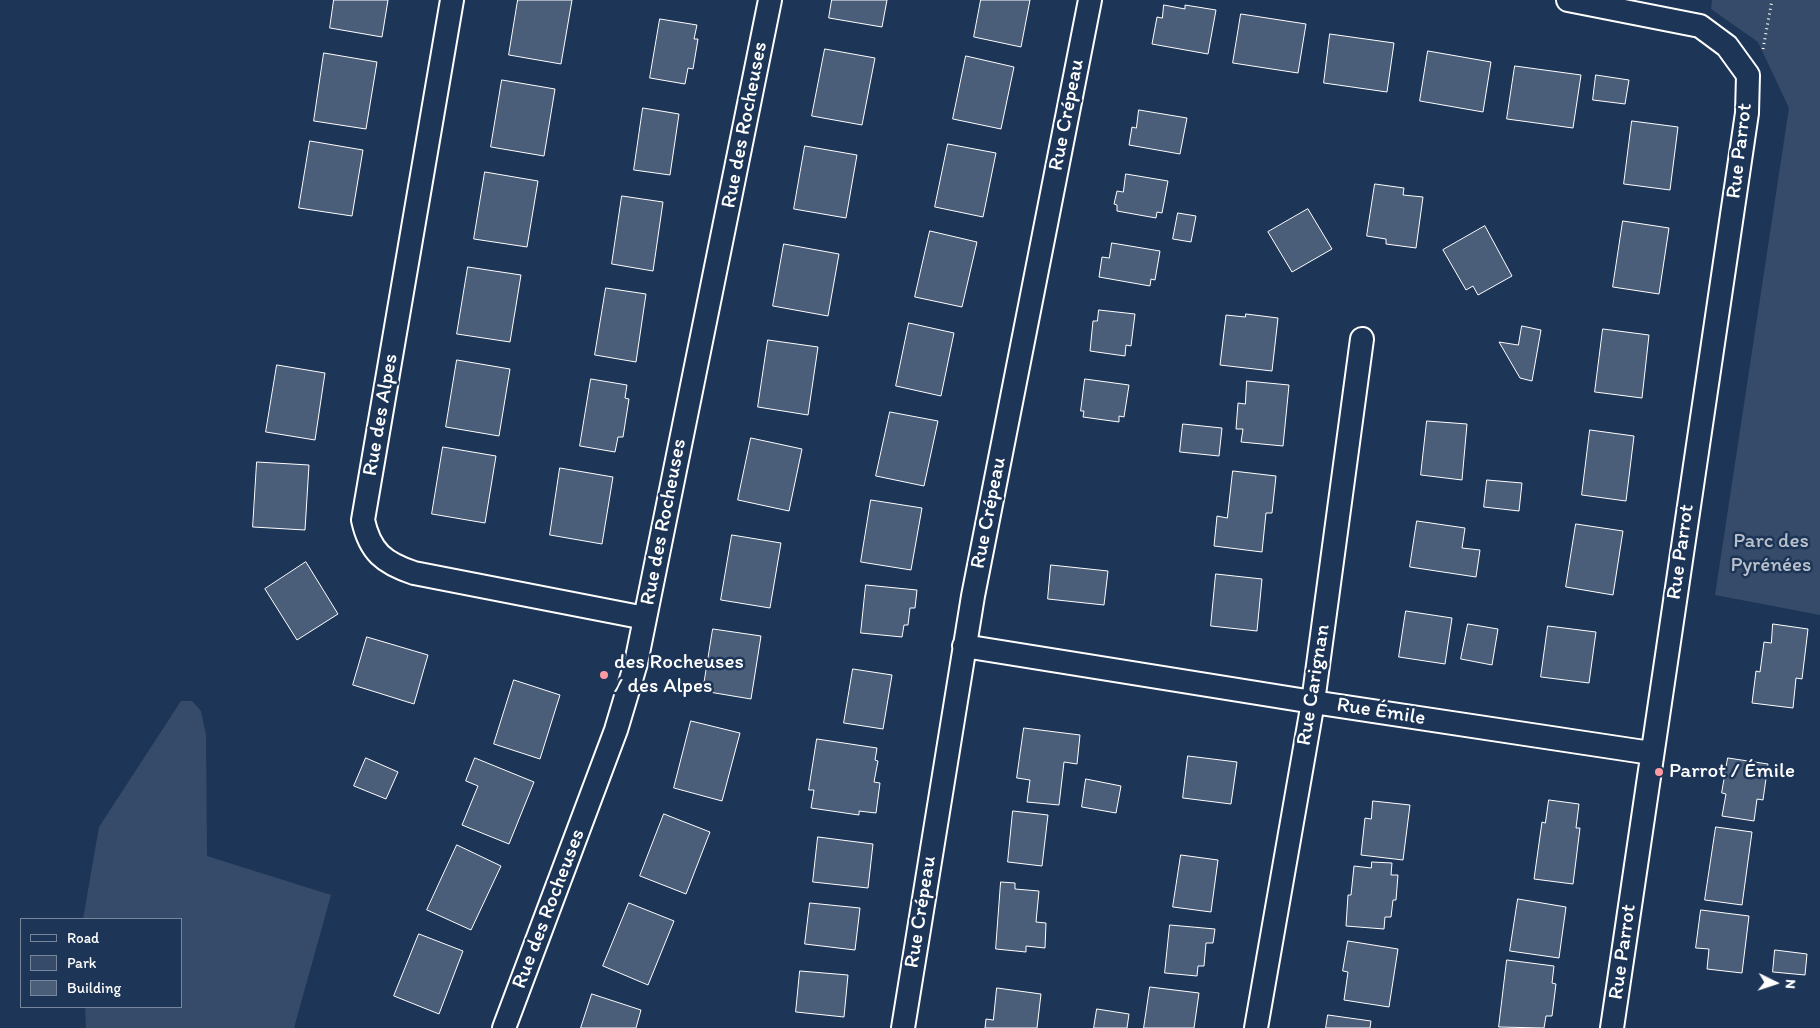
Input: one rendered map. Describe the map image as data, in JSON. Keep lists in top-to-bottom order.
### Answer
{
  "streets": {
    "street": [
      "Rue Crépeau",
      "Rue des Rocheuses",
      "Rue Parrot",
      "Rue des Alpes",
      "Rue Carignan",
      "Rue Émile"
    ]
  },
  "crossings": [
    ["Rue Crépeau", "Rue Émile"],
    ["Rue des Rocheuses", "Rue des Alpes"],
    ["Rue Parrot", "Rue Émile"],
    ["Rue Carignan", "Rue Émile"]
  ],
  "parks": ["Parc des Pyrénées"],
  "places": ["des Rocheuses / des Alpes", "Parrot / Émile"],
  "legend": ["Road", "Park", "Building"],
  "north": "right"
}
